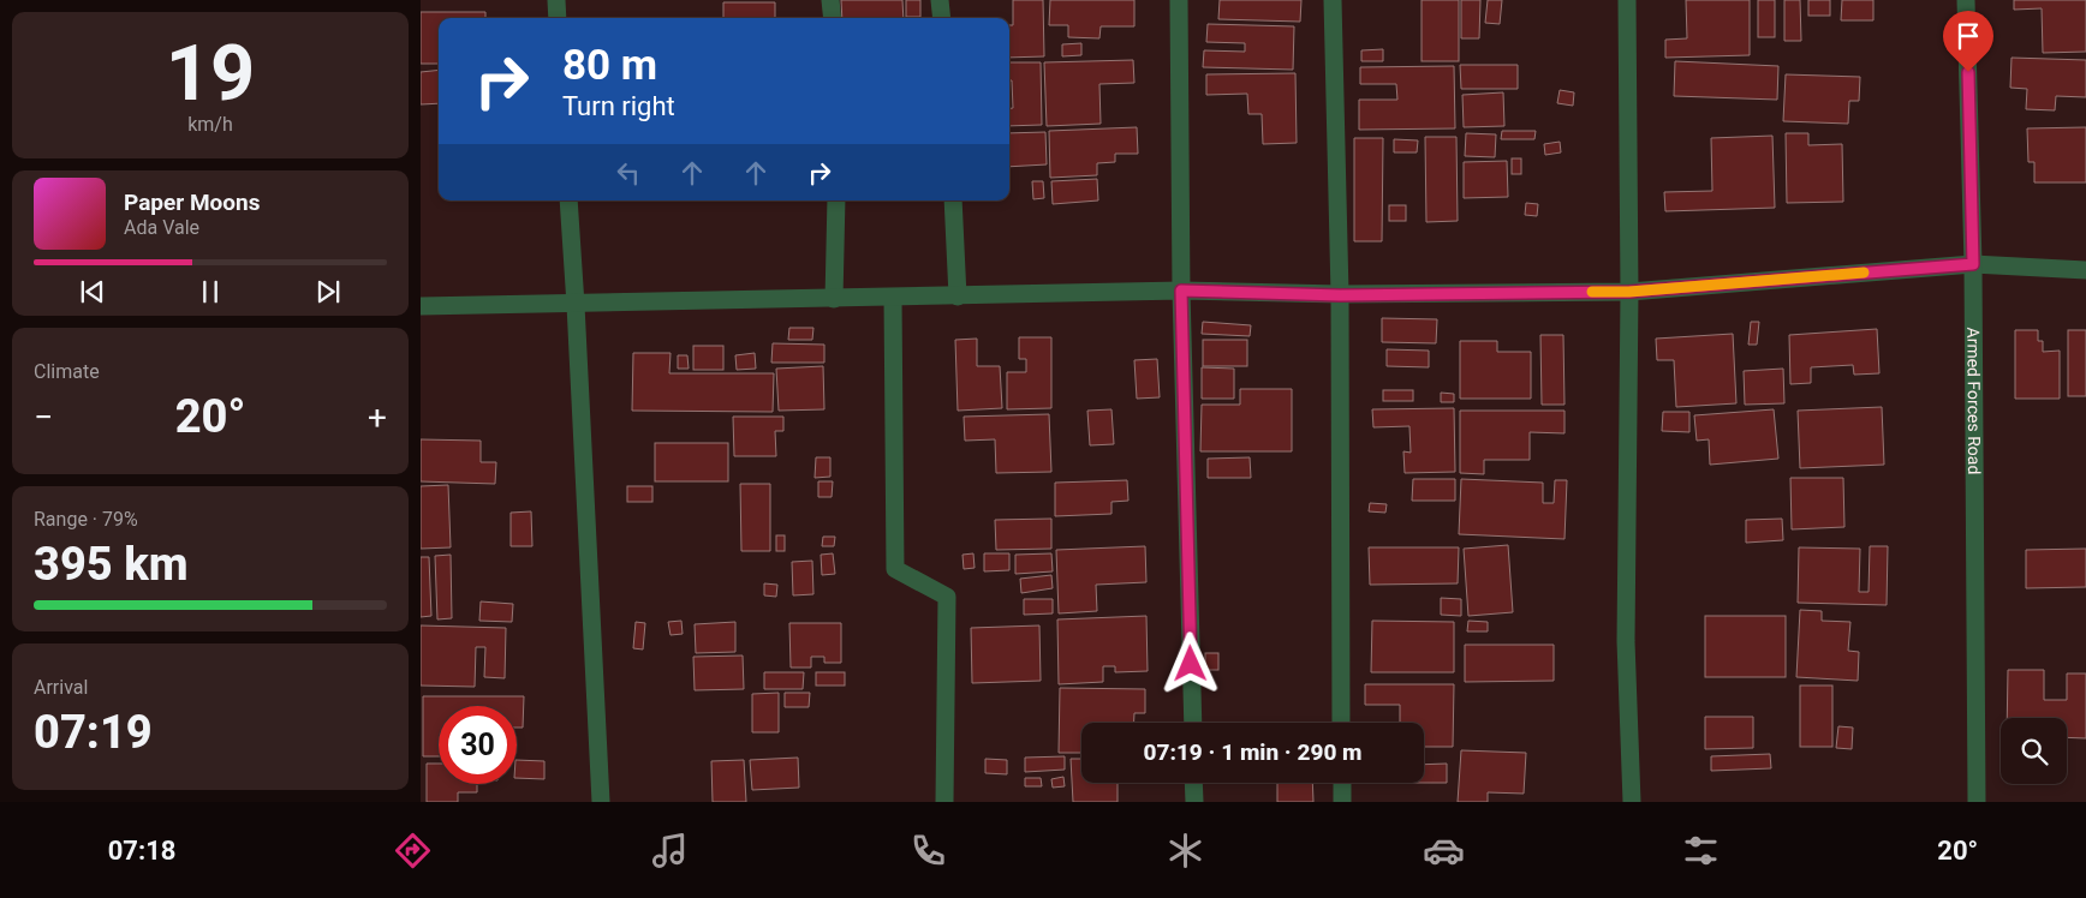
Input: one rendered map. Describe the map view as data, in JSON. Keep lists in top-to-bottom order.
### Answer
{
  "streets": {
    "street": ["Armed Forces Road"]
  },
  "page": {
    "tile": [
      ["19", "km/h"],
      "Climate",
      ["Range · 79%", "395 km"],
      ["Arrival", "07:19"]
    ],
    "turn": ["80 m", "Turn right"],
    "song": ["Paper Moons", "Ada Vale"],
    "heat": ["−", "20°", "+"],
    "limit": "30",
    "trip": "07:19 · 1 min · 290 m",
    "tabs": ["07:18", "20°"]
  }
}
